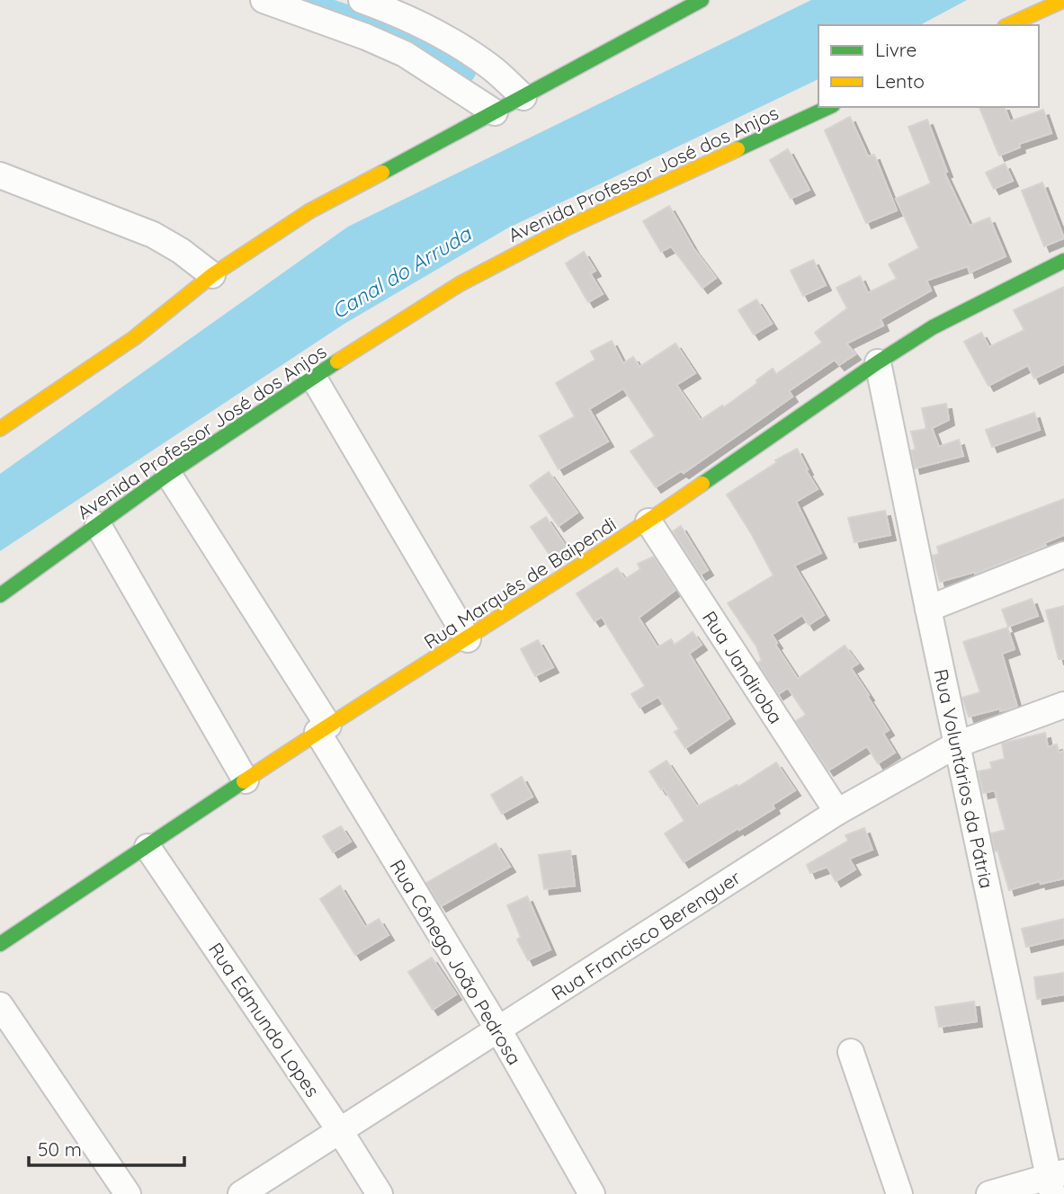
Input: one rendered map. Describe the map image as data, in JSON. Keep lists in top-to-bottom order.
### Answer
{
  "streets": {
    "main road": ["Avenida Professor José dos Anjos", "Rua Marquês de Baipendi"],
    "street": [
      "Rua Jandiroba",
      "Rua Voluntários da Pátria",
      "Rua Francisco Berenguer",
      "Rua Cônego João Pedrosa",
      "Rua Edmundo Lopes"
    ]
  },
  "crossings": [
    ["Avenida Professor José dos Anjos", "Rua Cônego João Pedrosa"],
    ["Rua Marquês de Baipendi", "Rua Jandiroba"],
    ["Rua Marquês de Baipendi", "Rua Voluntários da Pátria"],
    ["Rua Marquês de Baipendi", "Rua Cônego João Pedrosa"],
    ["Rua Marquês de Baipendi", "Rua Edmundo Lopes"],
    ["Rua Jandiroba", "Rua Francisco Berenguer"],
    ["Rua Voluntários da Pátria", "Rua Francisco Berenguer"],
    ["Rua Francisco Berenguer", "Rua Cônego João Pedrosa"],
    ["Rua Francisco Berenguer", "Rua Edmundo Lopes"]
  ],
  "water": ["Canal do Arruda"],
  "legend": ["Livre", "Lento"],
  "scale_bar": "50 m"
}
